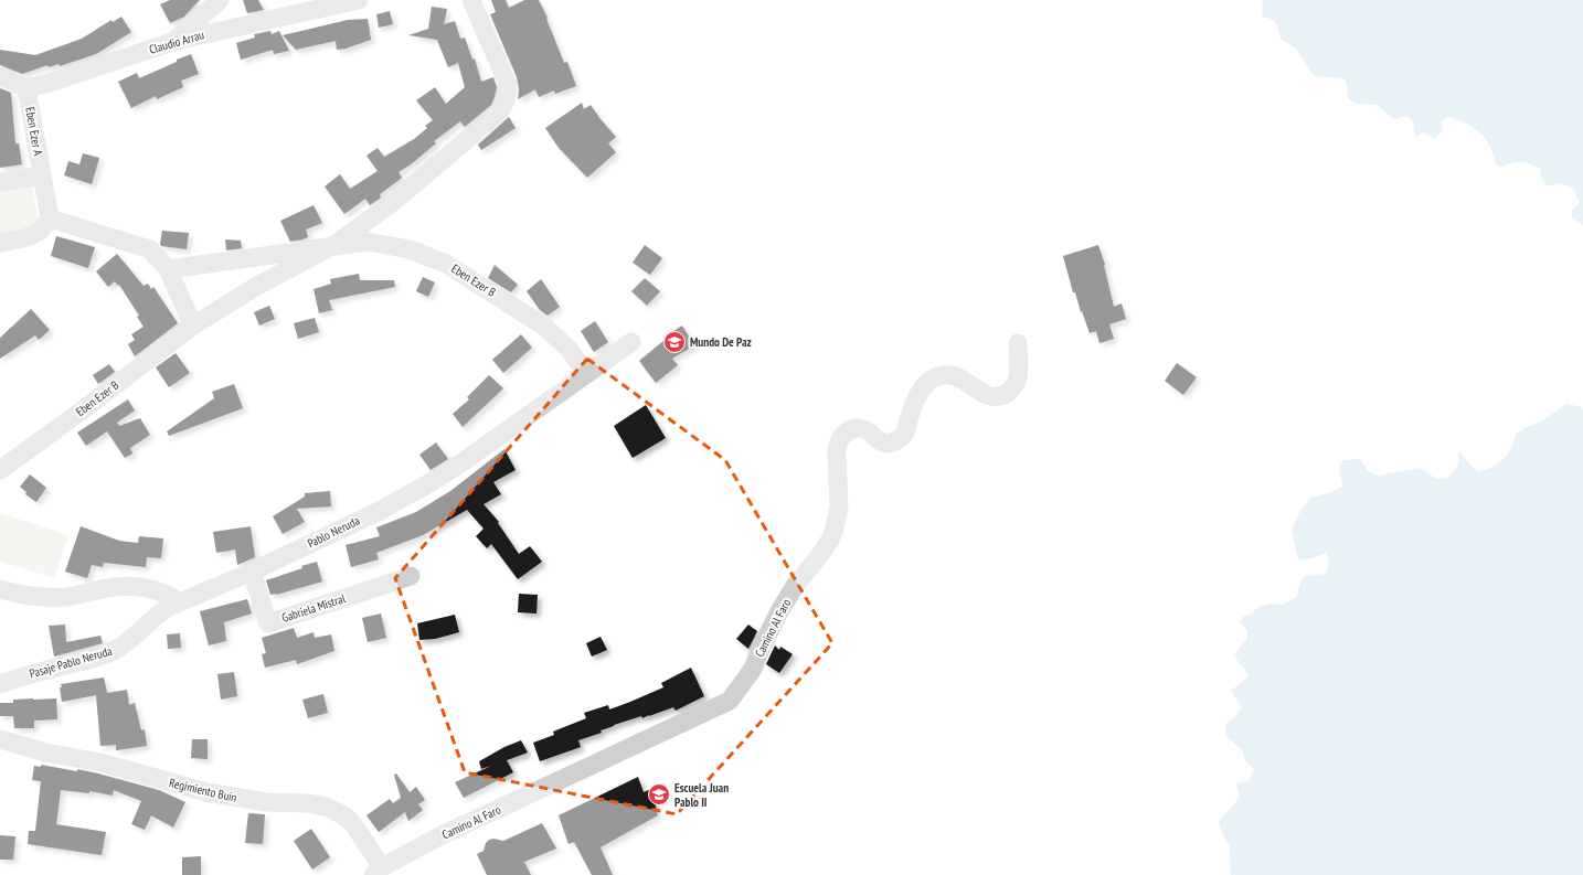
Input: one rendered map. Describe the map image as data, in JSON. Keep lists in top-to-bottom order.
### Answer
{
  "streets": {
    "street": [
      "Claudio Arrau",
      "Eben Ezer A",
      "Eben Ezer B",
      "Pablo Neruda",
      "Gabriela Mistral",
      "Camino Al Faro",
      "Pasaje Pablo Neruda",
      "Regimiento Buin"
    ]
  },
  "crossings": [
    ["Claudio Arrau", "Eben Ezer A"],
    ["Eben Ezer B", "Pablo Neruda"],
    ["Pablo Neruda", "Gabriela Mistral"],
    ["Pablo Neruda", "Pasaje Pablo Neruda"],
    ["Camino Al Faro", "Regimiento Buin"]
  ],
  "places": {
    "school or university": ["Mundo De Paz", "Escuela Juan Pablo II"]
  }
}
